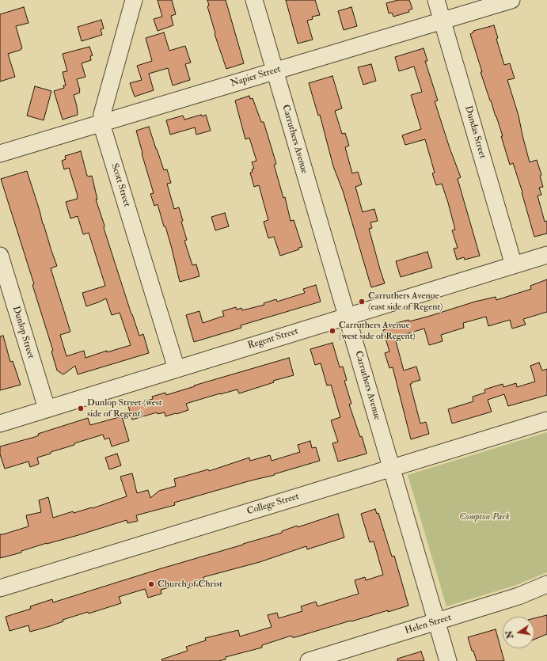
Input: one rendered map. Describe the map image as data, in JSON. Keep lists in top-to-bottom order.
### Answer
{
  "streets": {
    "street": [
      "Napier Street",
      "Dundas Street",
      "Carruthers Avenue",
      "Scott Street",
      "Dunlop Street",
      "Regent Street",
      "College Street",
      "Helen Street"
    ]
  },
  "crossings": [
    ["Napier Street", "Dundas Street"],
    ["Napier Street", "Carruthers Avenue"],
    ["Napier Street", "Scott Street"],
    ["Dundas Street", "Regent Street"],
    ["Carruthers Avenue", "Regent Street"],
    ["Carruthers Avenue", "College Street"],
    ["Carruthers Avenue", "Helen Street"],
    ["Scott Street", "Regent Street"],
    ["Dunlop Street", "Regent Street"]
  ],
  "parks": ["Compton Park"],
  "places": [
    "Carruthers Avenue (east side of Regent)",
    "Carruthers Avenue (west side of Regent)",
    "Dunlop Street (west side of Regent)",
    "Church of Christ"
  ],
  "north": "left"
}
